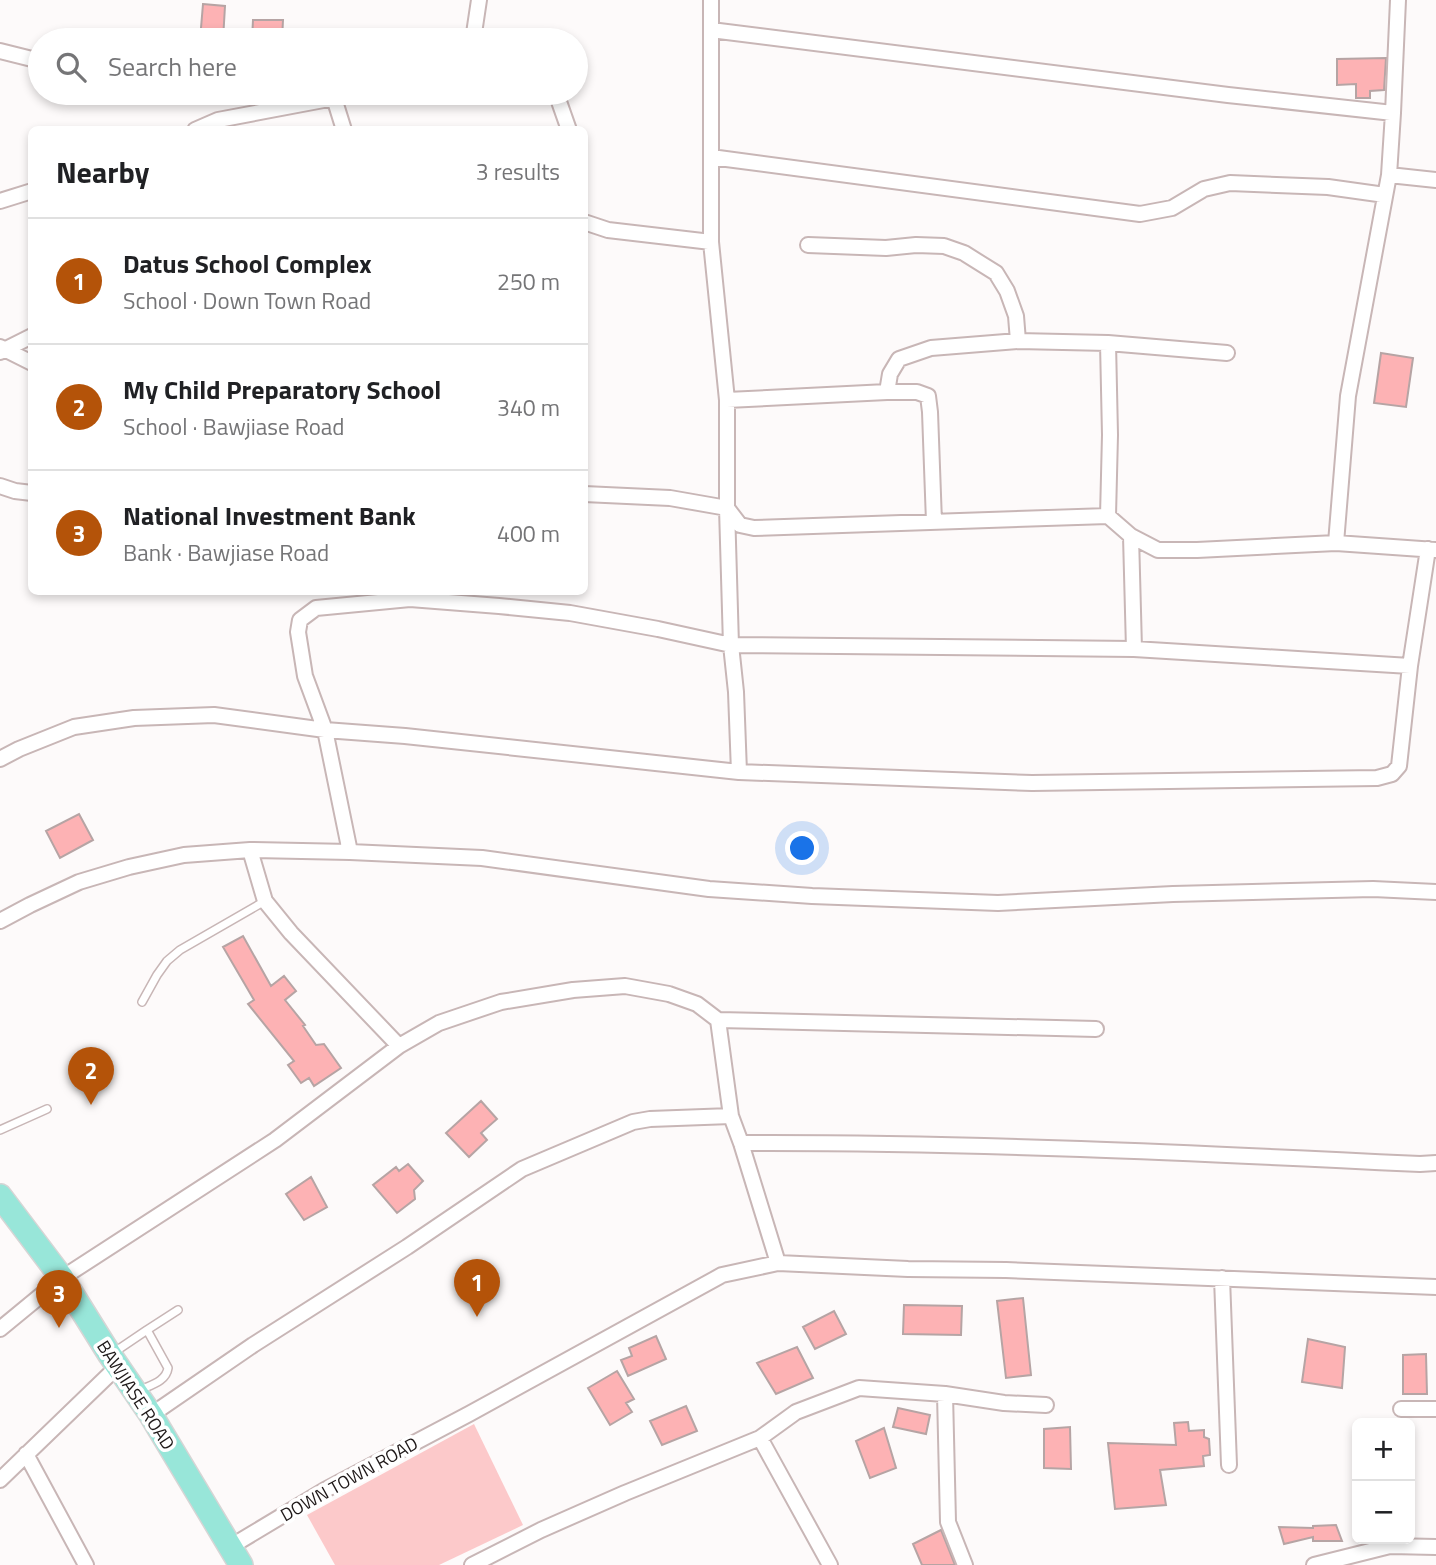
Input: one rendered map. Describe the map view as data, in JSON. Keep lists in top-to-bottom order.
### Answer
{
  "streets": {
    "main road": ["BAWJIASE ROAD"],
    "street": ["DOWN TOWN ROAD"]
  },
  "crossings": [
    ["BAWJIASE ROAD", "DOWN TOWN ROAD"]
  ],
  "page": {
    "search": "Search here",
    "heading": ["Nearby", "3 results"],
    "list": [
      {
        "mark": "1",
        "name": "Datus School Complex",
        "note": "School · Down Town Road",
        "value": "250 m"
      },
      {
        "mark": "2",
        "name": "My Child Preparatory School",
        "note": "School · Bawjiase Road",
        "value": "340 m"
      },
      {
        "mark": "3",
        "name": "National Investment Bank",
        "note": "Bank · Bawjiase Road",
        "value": "400 m"
      }
    ],
    "pins": ["2", "1", "3"],
    "map_buttons": ["+", "−"]
  }
}
